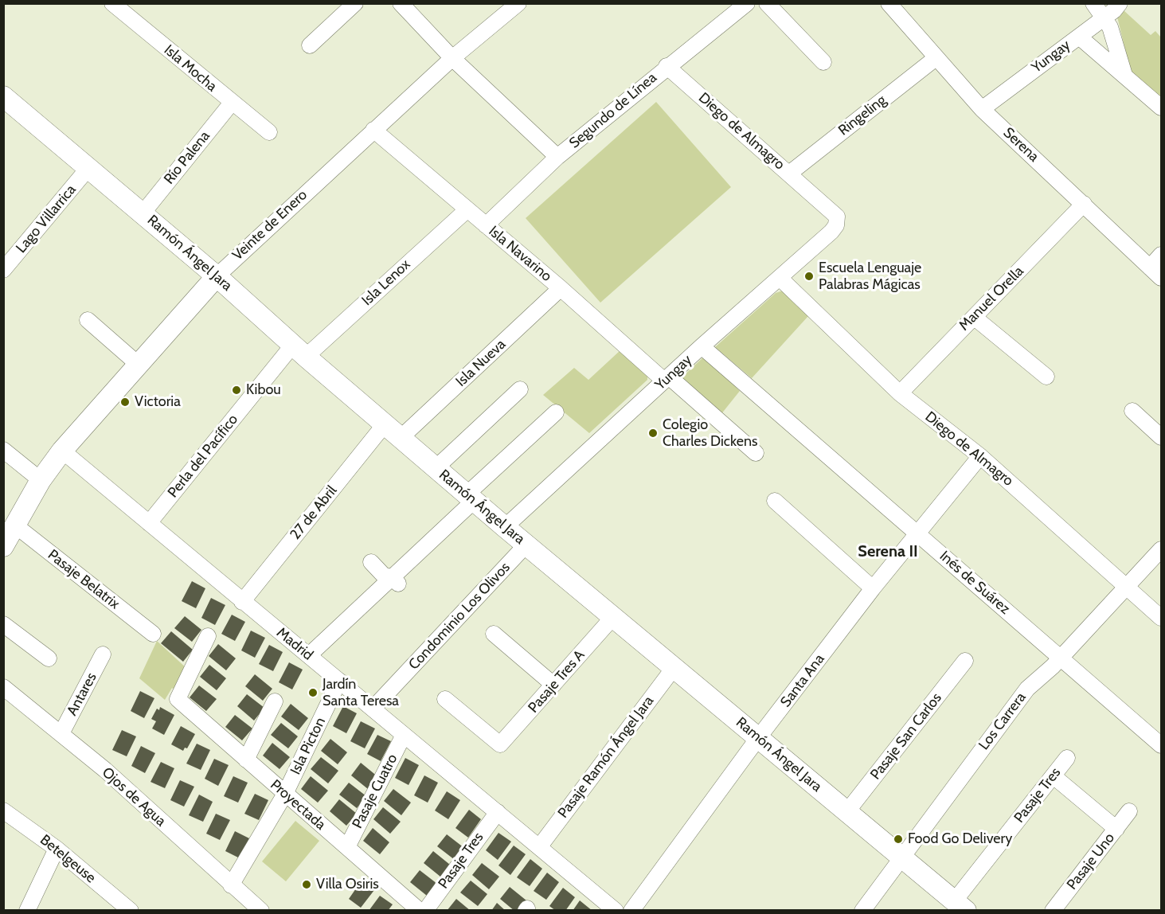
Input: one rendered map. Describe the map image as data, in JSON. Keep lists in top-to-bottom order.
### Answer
{
  "streets": {
    "main road": ["Veinte de Enero", "Ramón Ángel Jara"],
    "street": [
      "Yungay",
      "Isla Mocha",
      "Segundo de Línea",
      "Ringeling",
      "Diego de Almagro",
      "Serena",
      "Río Palena",
      "Lago Villarrica",
      "Isla Navarino",
      "Isla Lenox",
      "Manuel Orella",
      "Isla Nueva",
      "Perla del Pacífico",
      "27 de Abril",
      "Pasaje Belatrix",
      "Inés de Suárez",
      "Condominio Los Olivos",
      "Madrid",
      "Santa Ana",
      "Pasaje Tres A",
      "Antares",
      "Los Carrera",
      "Pasaje San Carlos",
      "Isla Picton",
      "Pasaje Ramón Ángel Jara",
      "Pasaje Cuatro",
      "Pasaje Tres",
      "Ojos de Agua",
      "Proyectada",
      "Betelgeuse",
      "Pasaje Uno"
    ]
  },
  "crossings": [
    ["Yungay", "Diego de Almagro"],
    ["Yungay", "Serena"],
    ["Yungay", "Ramón Ángel Jara"],
    ["Yungay", "Isla Navarino"],
    ["Yungay", "Inés de Suárez"],
    ["Isla Mocha", "Río Palena"],
    ["Segundo de Línea", "Diego de Almagro"],
    ["Segundo de Línea", "Isla Navarino"],
    ["Ringeling", "Diego de Almagro"],
    ["Ringeling", "Serena"],
    ["Diego de Almagro", "Manuel Orella"],
    ["Diego de Almagro", "Santa Ana"],
    ["Diego de Almagro", "Los Carrera"],
    ["Serena", "Manuel Orella"],
    ["Río Palena", "Ramón Ángel Jara"],
    ["Lago Villarrica", "Ramón Ángel Jara"],
    ["Veinte de Enero", "Ramón Ángel Jara"],
    ["Veinte de Enero", "Isla Navarino"],
    ["Veinte de Enero", "Pasaje Belatrix"],
    ["Veinte de Enero", "Madrid"],
    ["Ramón Ángel Jara", "Isla Lenox"],
    ["Ramón Ángel Jara", "Isla Nueva"],
    ["Ramón Ángel Jara", "Perla del Pacífico"],
    ["Ramón Ángel Jara", "27 de Abril"],
    ["Ramón Ángel Jara", "Condominio Los Olivos"],
    ["Ramón Ángel Jara", "Santa Ana"],
    ["Ramón Ángel Jara", "Pasaje Tres A"],
    ["Ramón Ángel Jara", "Los Carrera"],
    ["Ramón Ángel Jara", "Pasaje San Carlos"],
    ["Ramón Ángel Jara", "Pasaje Ramón Ángel Jara"],
    ["Ramón Ángel Jara", "Pasaje Tres"],
    ["Isla Navarino", "Isla Lenox"],
    ["Isla Navarino", "Isla Nueva"],
    ["Isla Lenox", "Perla del Pacífico"],
    ["Perla del Pacífico", "Madrid"],
    ["27 de Abril", "Madrid"],
    ["Inés de Suárez", "Santa Ana"],
    ["Inés de Suárez", "Los Carrera"],
    ["Condominio Los Olivos", "Madrid"],
    ["Madrid", "Isla Picton"],
    ["Madrid", "Pasaje Ramón Ángel Jara"],
    ["Madrid", "Pasaje Cuatro"],
    ["Madrid", "Pasaje Tres"],
    ["Antares", "Ojos de Agua"],
    ["Isla Picton", "Ojos de Agua"],
    ["Isla Picton", "Proyectada"],
    ["Pasaje Cuatro", "Proyectada"]
  ],
  "districts": ["Serena II"],
  "places": [
    "Escuela Lenguaje Palabras Mágicas",
    "Kibou",
    "Victoria",
    "Colegio Charles Dickens",
    "Jardín Santa Teresa",
    "Food Go Delivery",
    "Villa Osiris"
  ]
}
